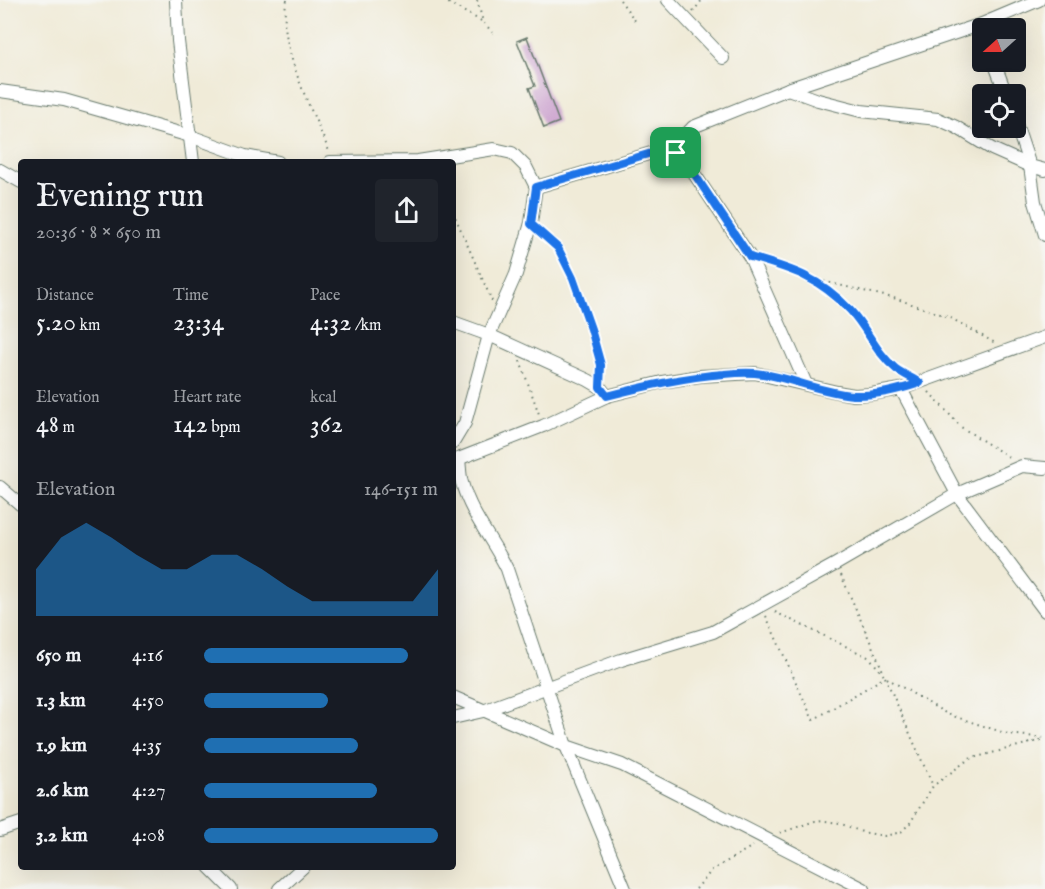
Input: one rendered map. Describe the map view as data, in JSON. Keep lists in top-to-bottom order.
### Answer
{
  "north": "left",
  "page": {
    "heading": ["Evening run", "20:36 · 8 × 650 m"],
    "stats": [
      ["Distance", "5.20 km"],
      ["Time", "23:34"],
      ["Pace", "4:32 /km"],
      ["Elevation", "48 m"],
      ["Heart rate", "142 bpm"],
      ["kcal", "362"]
    ],
    "chart": ["Elevation", "146–151 m"],
    "list": [
      {
        "name": "650 m",
        "note": "4:16"
      },
      {
        "name": "1.3 km",
        "note": "4:50"
      },
      {
        "name": "1.9 km",
        "note": "4:35"
      },
      {
        "name": "2.6 km",
        "note": "4:27"
      },
      {
        "name": "3.2 km",
        "note": "4:08"
      }
    ]
  }
}
